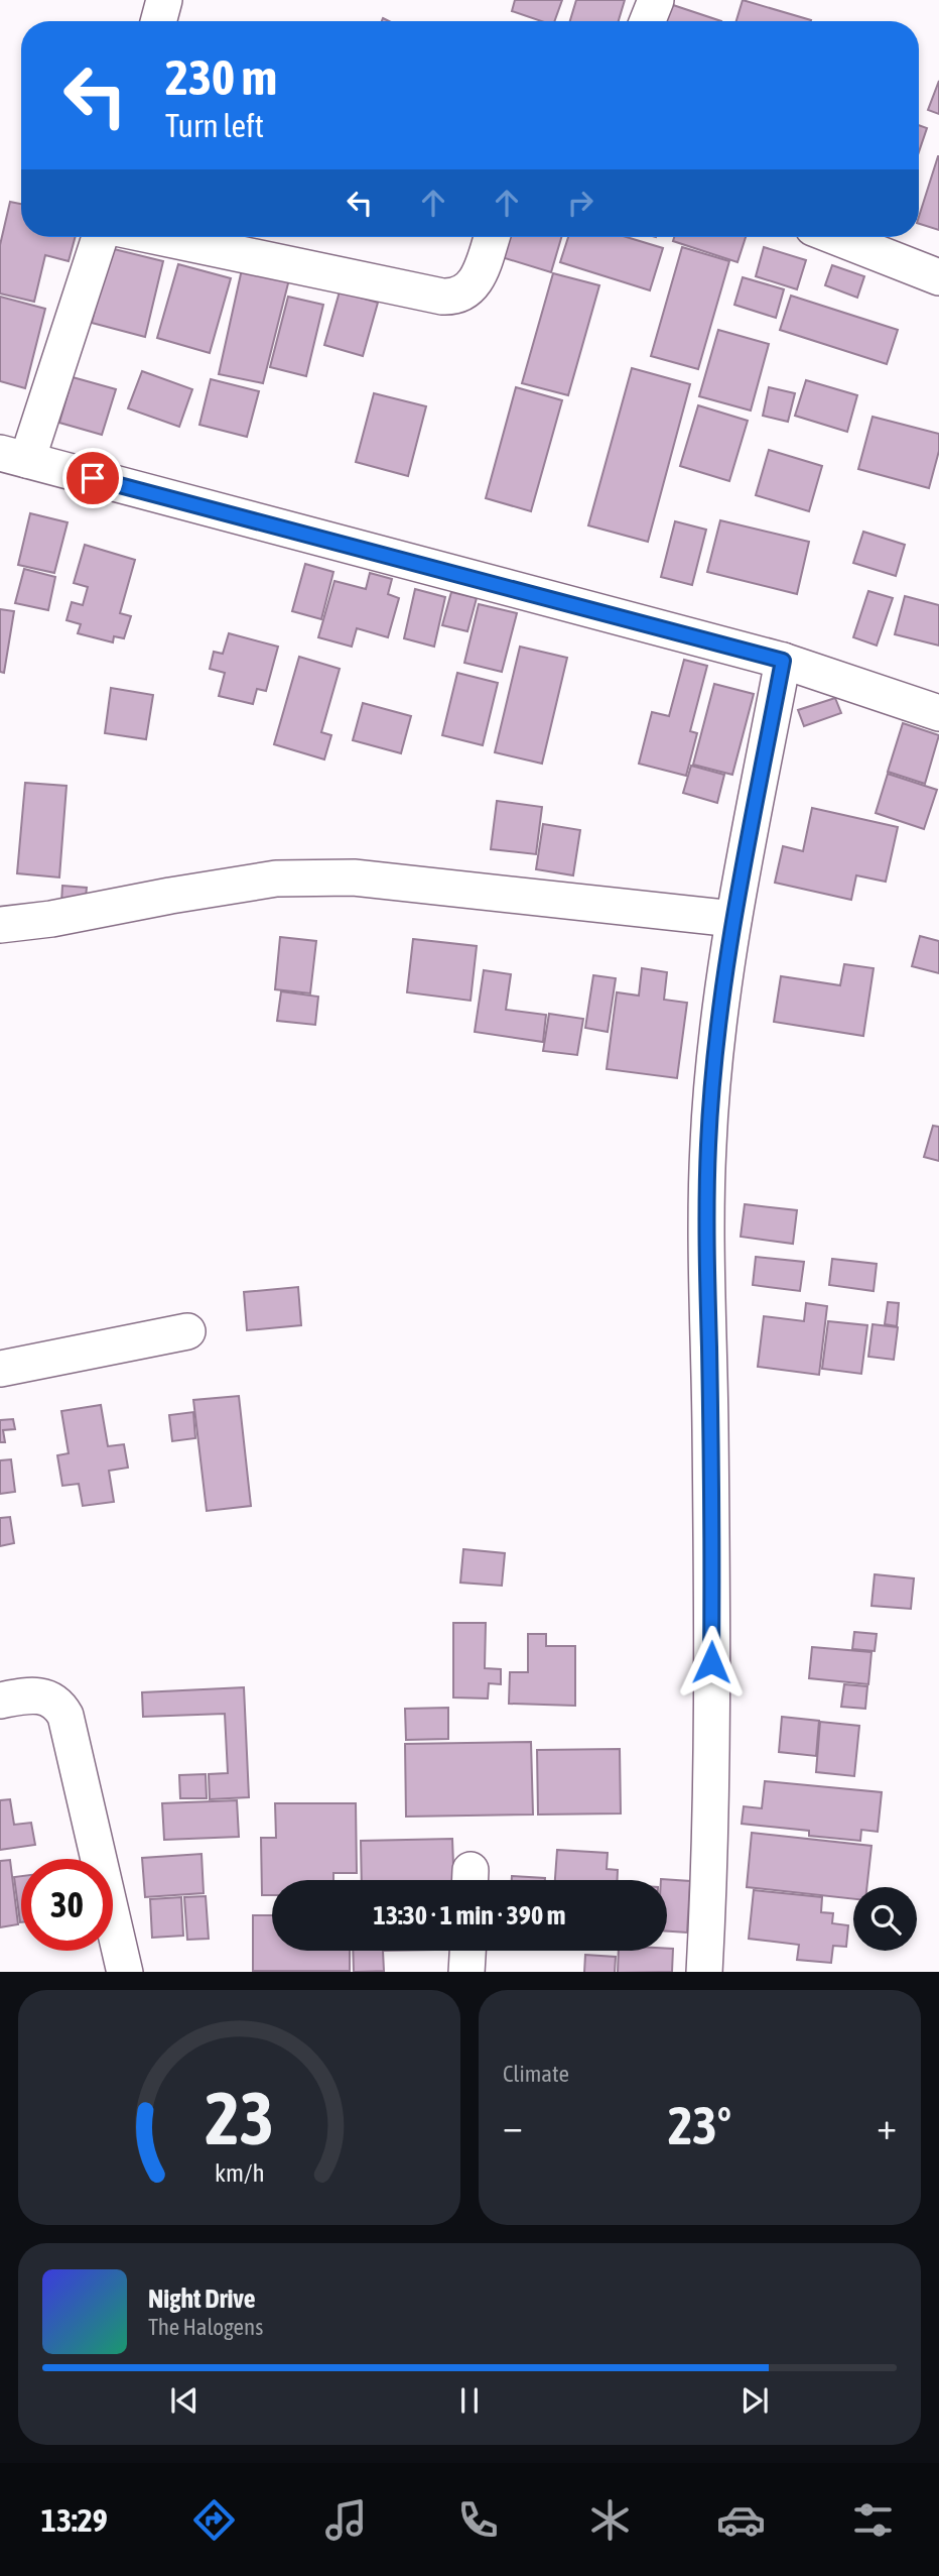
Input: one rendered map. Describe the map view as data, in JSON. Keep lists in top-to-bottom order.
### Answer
{
  "page": {
    "turn": ["230 m", "Turn left"],
    "limit": "30",
    "trip": "13:30 · 1 min · 390 m",
    "tile": "Climate",
    "heat": ["−", "23°", "+"],
    "song": ["Night Drive", "The Halogens"],
    "tabs": "13:29",
    "gauge": ["23", "km/h"]
  }
}
